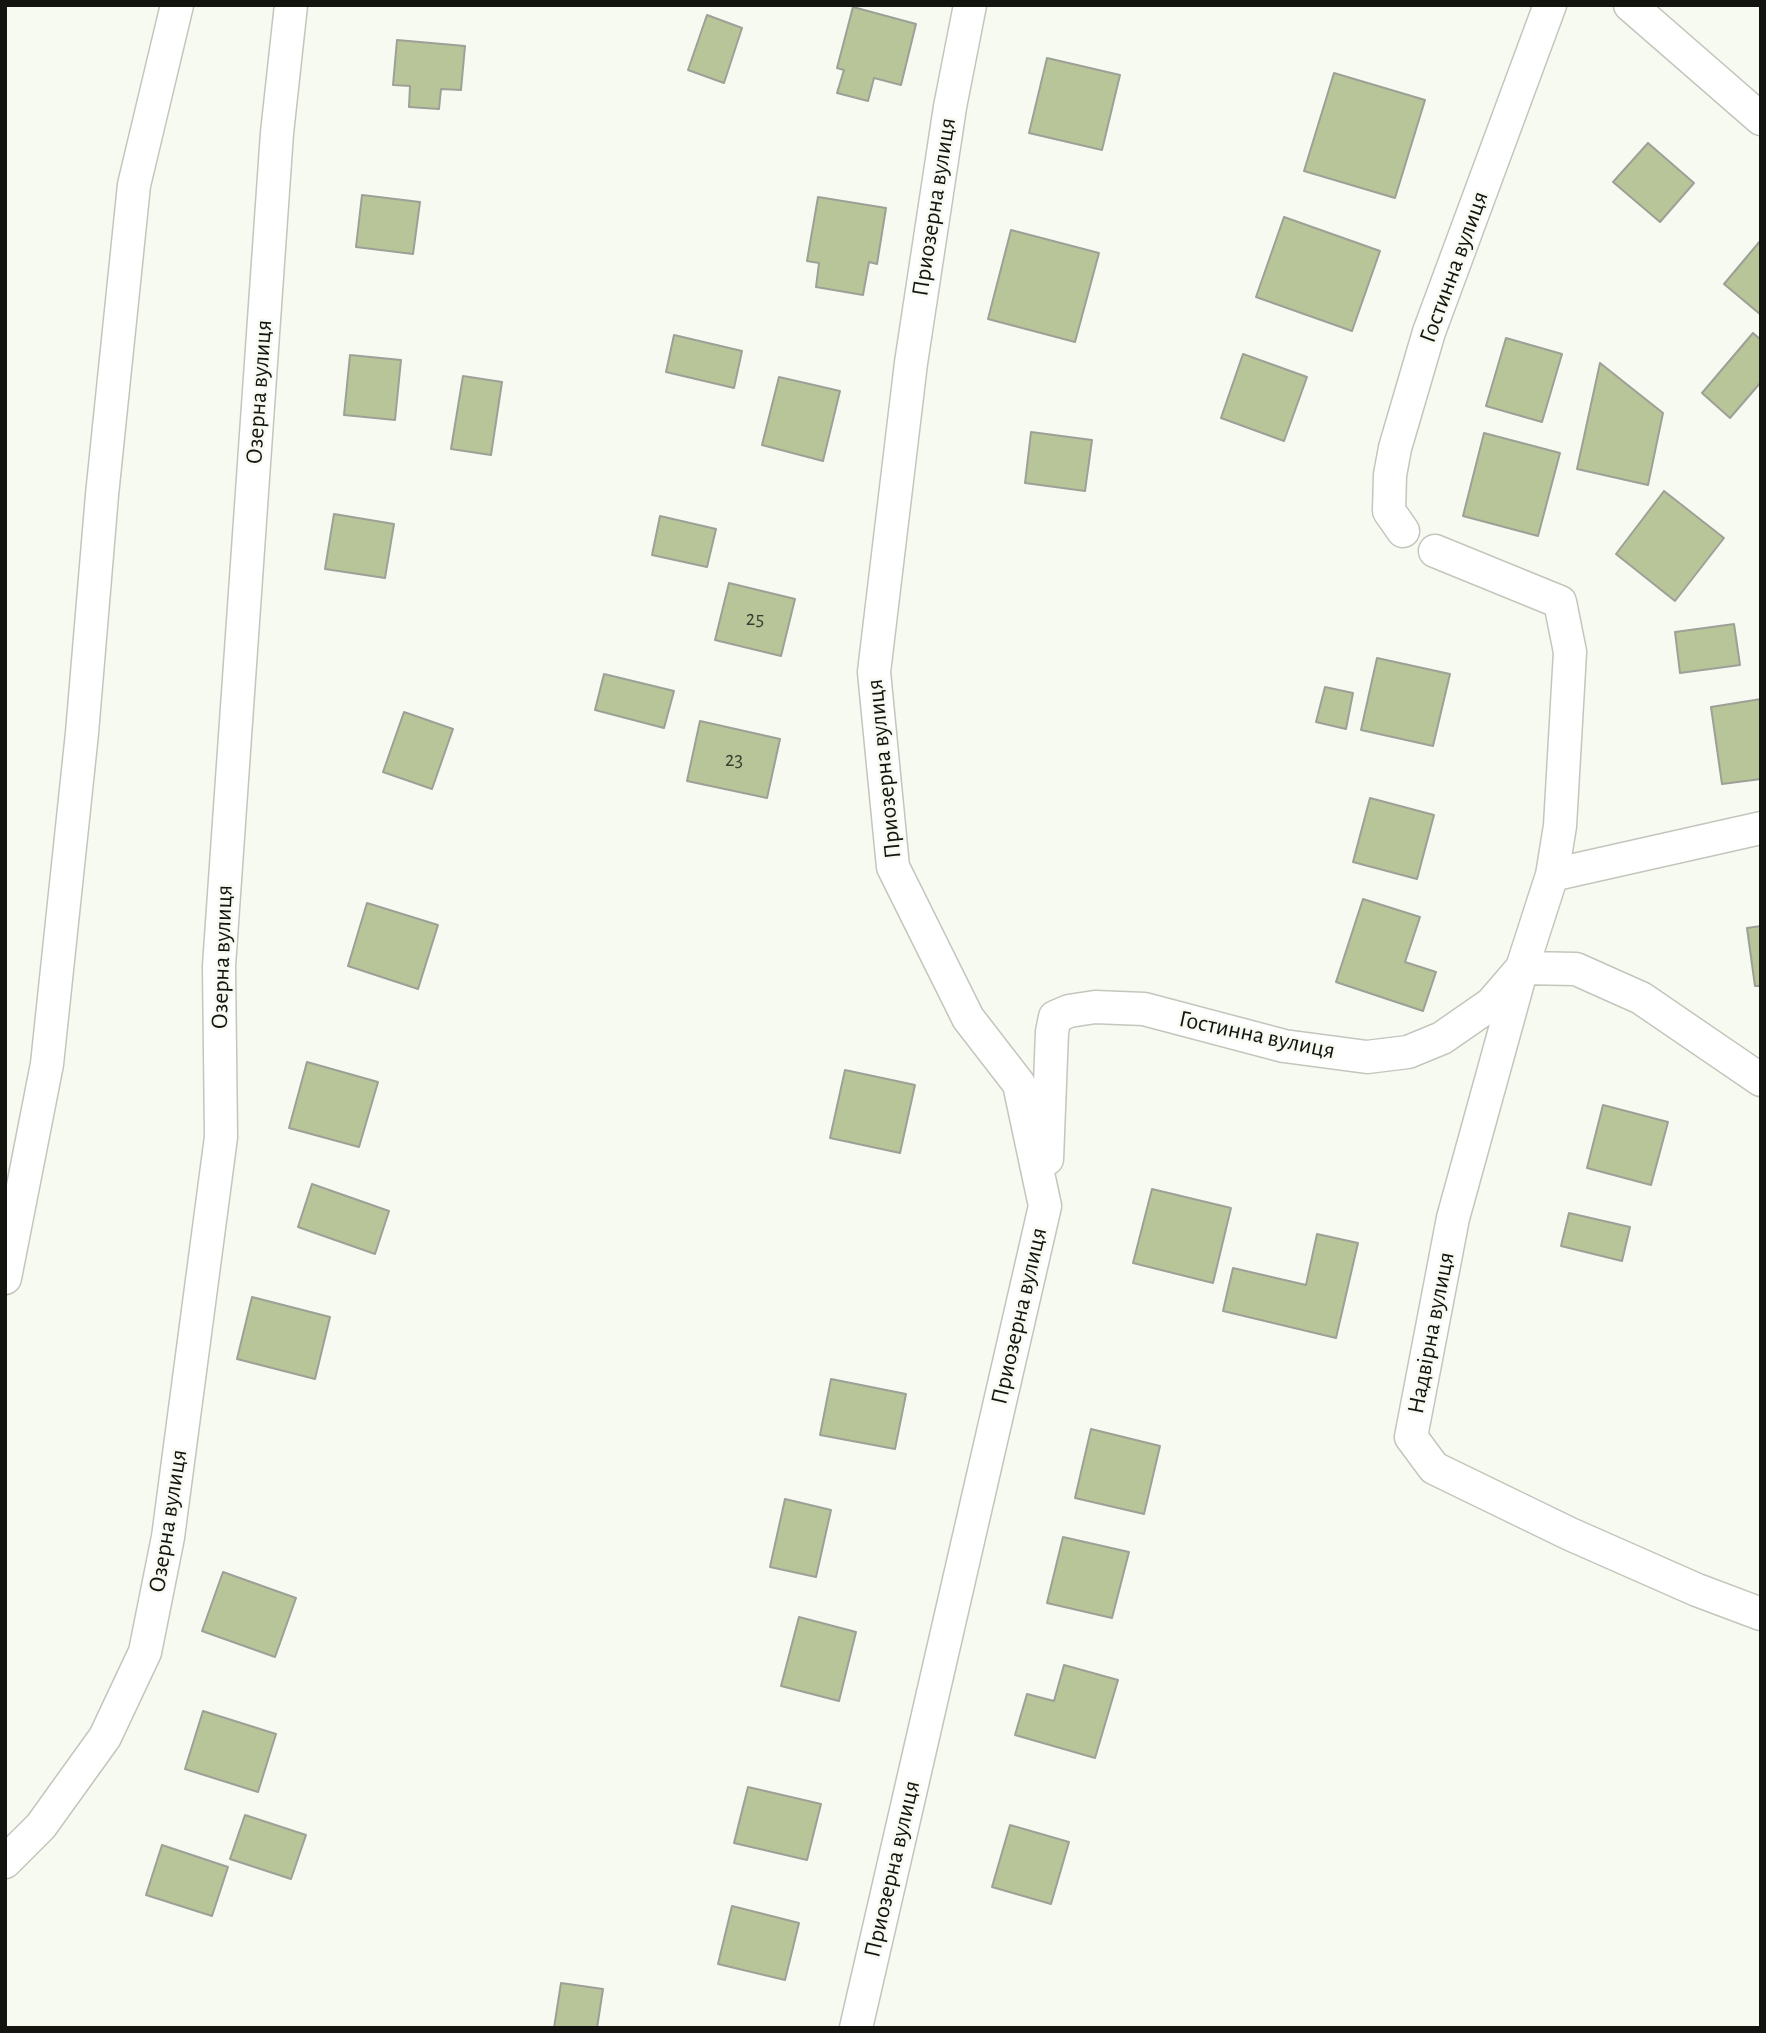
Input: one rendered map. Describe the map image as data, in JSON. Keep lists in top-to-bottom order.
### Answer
{
  "streets": {
    "street": [
      "Приозерна вулиця",
      "Гостинна вулиця",
      "Озерна вулиця",
      "Надвірна вулиця"
    ]
  },
  "crossings": [
    ["Приозерна вулиця", "Гостинна вулиця"],
    ["Гостинна вулиця", "Надвірна вулиця"]
  ],
  "house_numbers": ["25", "23"]
}
